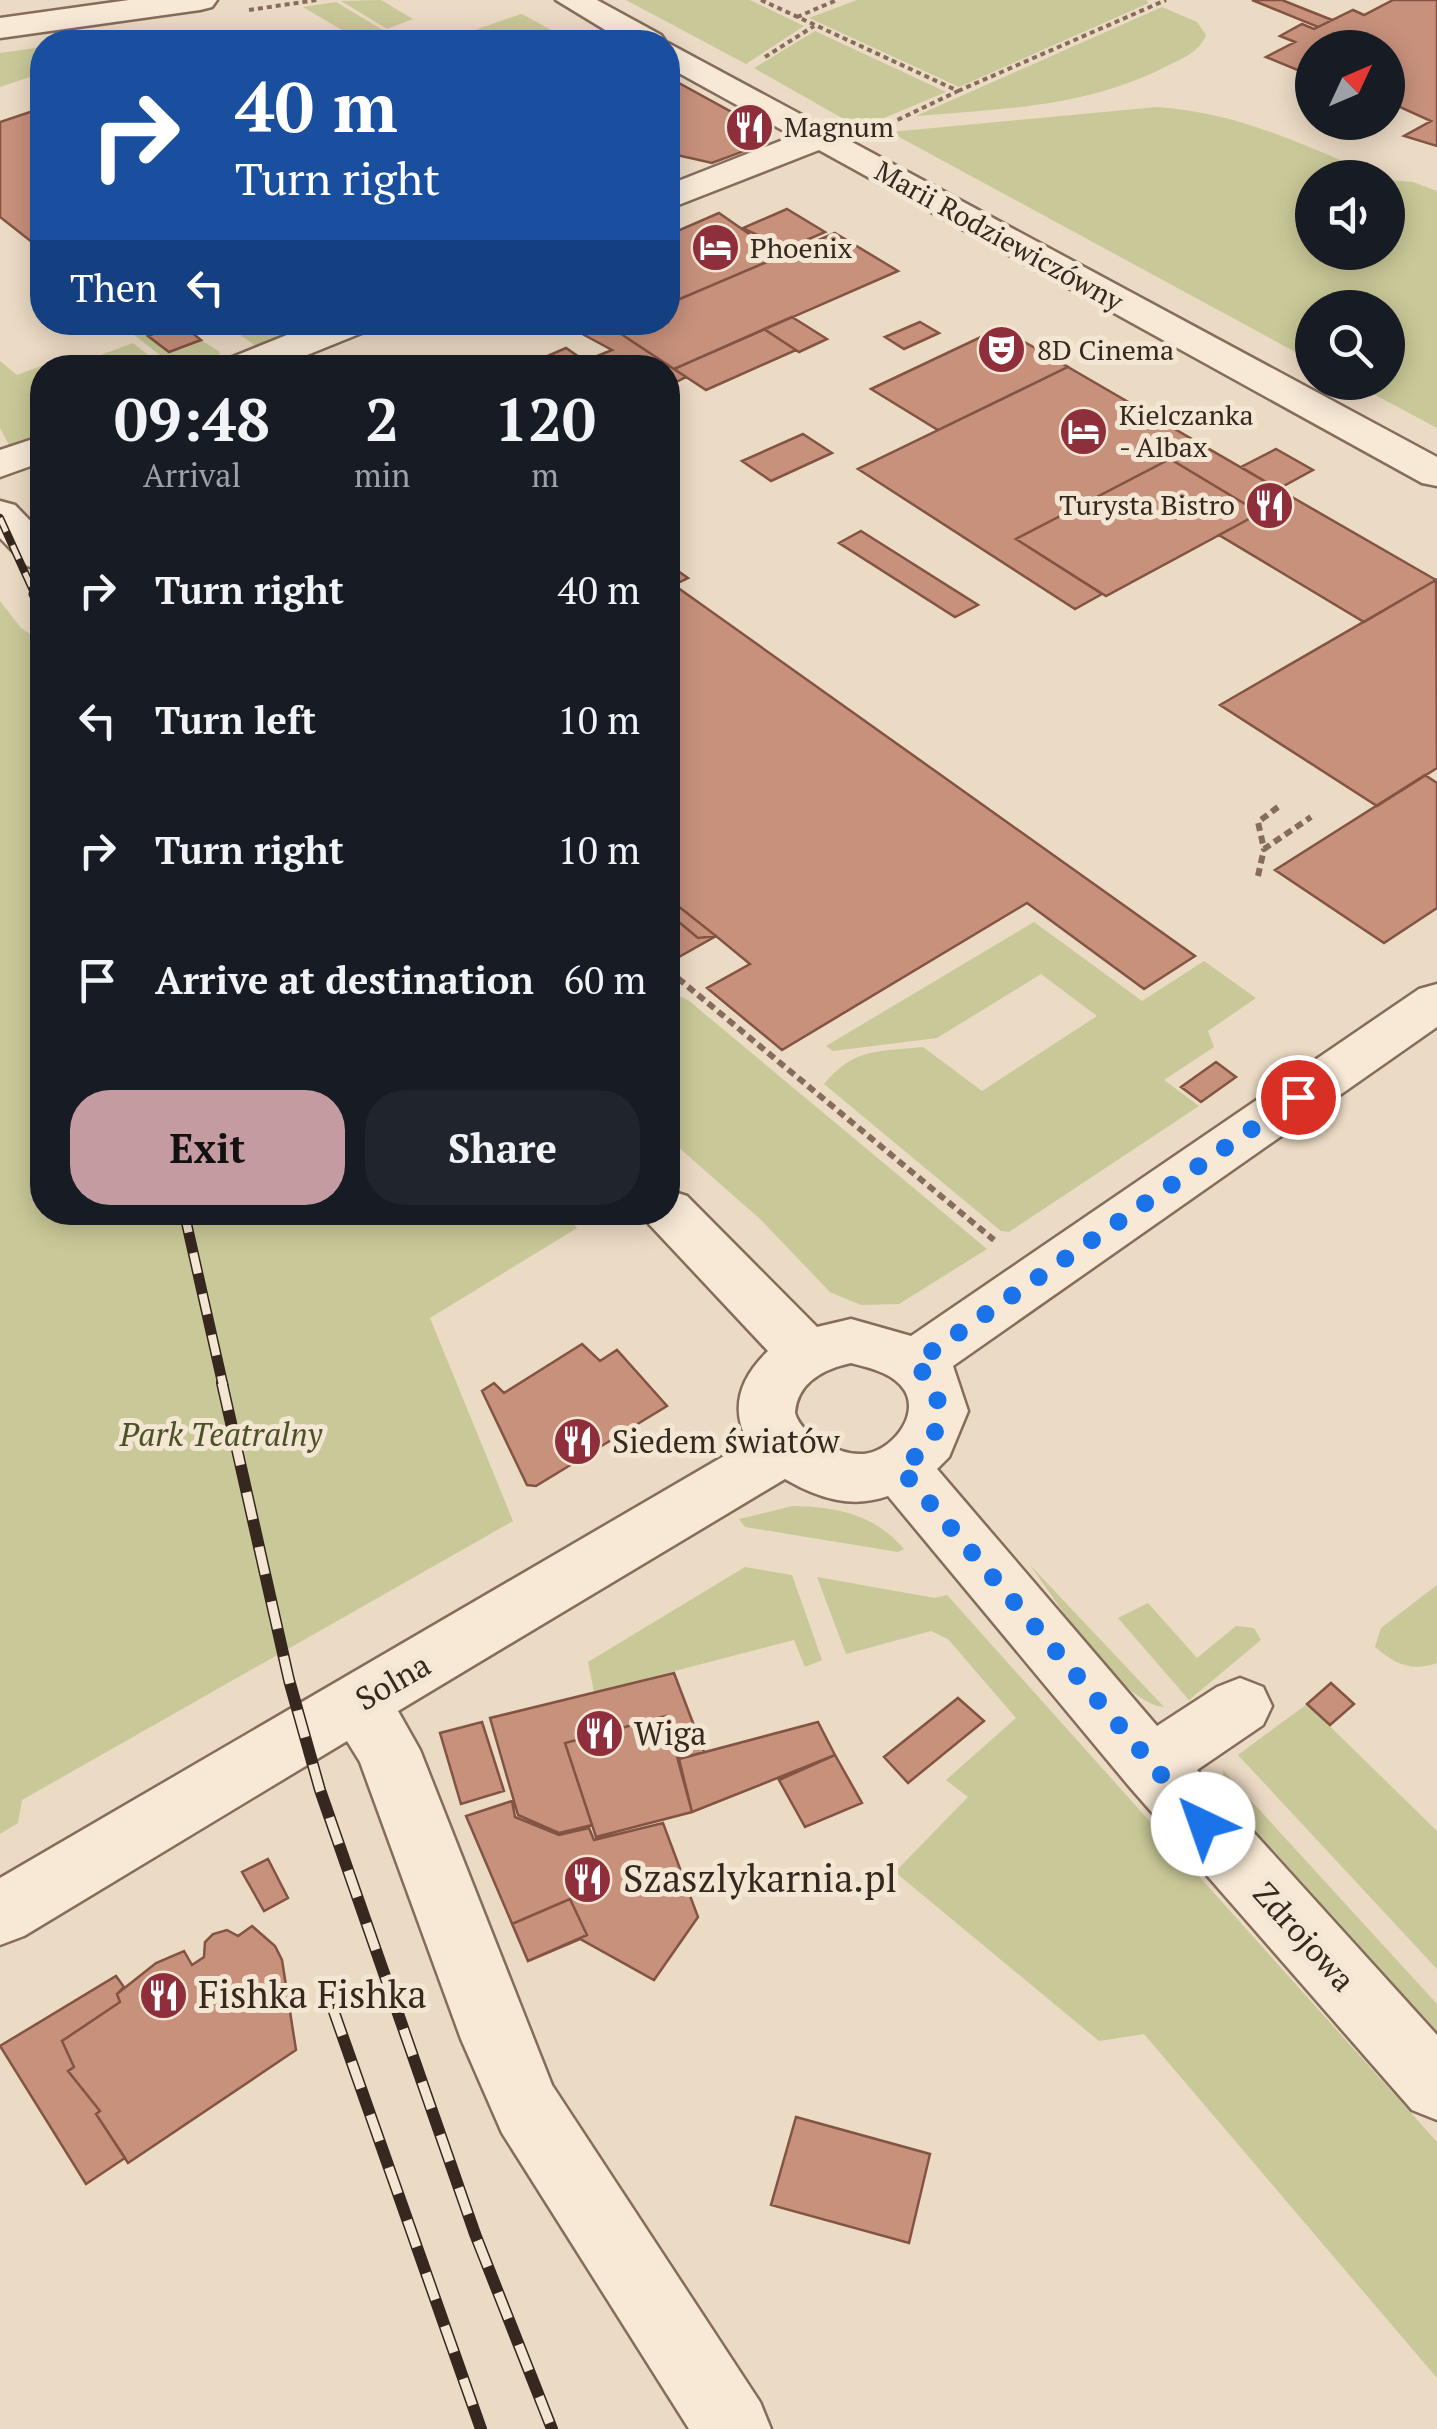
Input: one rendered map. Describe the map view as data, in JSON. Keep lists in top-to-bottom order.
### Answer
{
  "streets": {
    "street": ["Marii Rodziewiczówny", "Solna", "Zdrojowa"]
  },
  "crossings": [
    ["Solna", "Zdrojowa"]
  ],
  "parks": ["Park Teatralny"],
  "places": {
    "restaurant": [
      "Magnum",
      "Turysta Bistro",
      "Siedem światów",
      "Wiga",
      "Szaszlykarnia.pl",
      "Fishka Fishka"
    ],
    "hotel": ["Phoenix", "Kielczanka - Albax"],
    "theatre": ["8D Cinema"]
  },
  "north": "top right",
  "page": {
    "turn": ["40 m", "Turn right"],
    "then": "Then",
    "eta": [
      "09:48",
      "Arrival",
      "2",
      "min",
      "120",
      "m"
    ],
    "list": [
      {
        "name": "Turn right",
        "value": "40 m"
      },
      {
        "name": "Turn left",
        "value": "10 m"
      },
      {
        "name": "Turn right",
        "value": "10 m"
      },
      {
        "name": "Arrive at destination",
        "value": "60 m"
      }
    ],
    "buttons": ["Exit", "Share"]
  }
}
